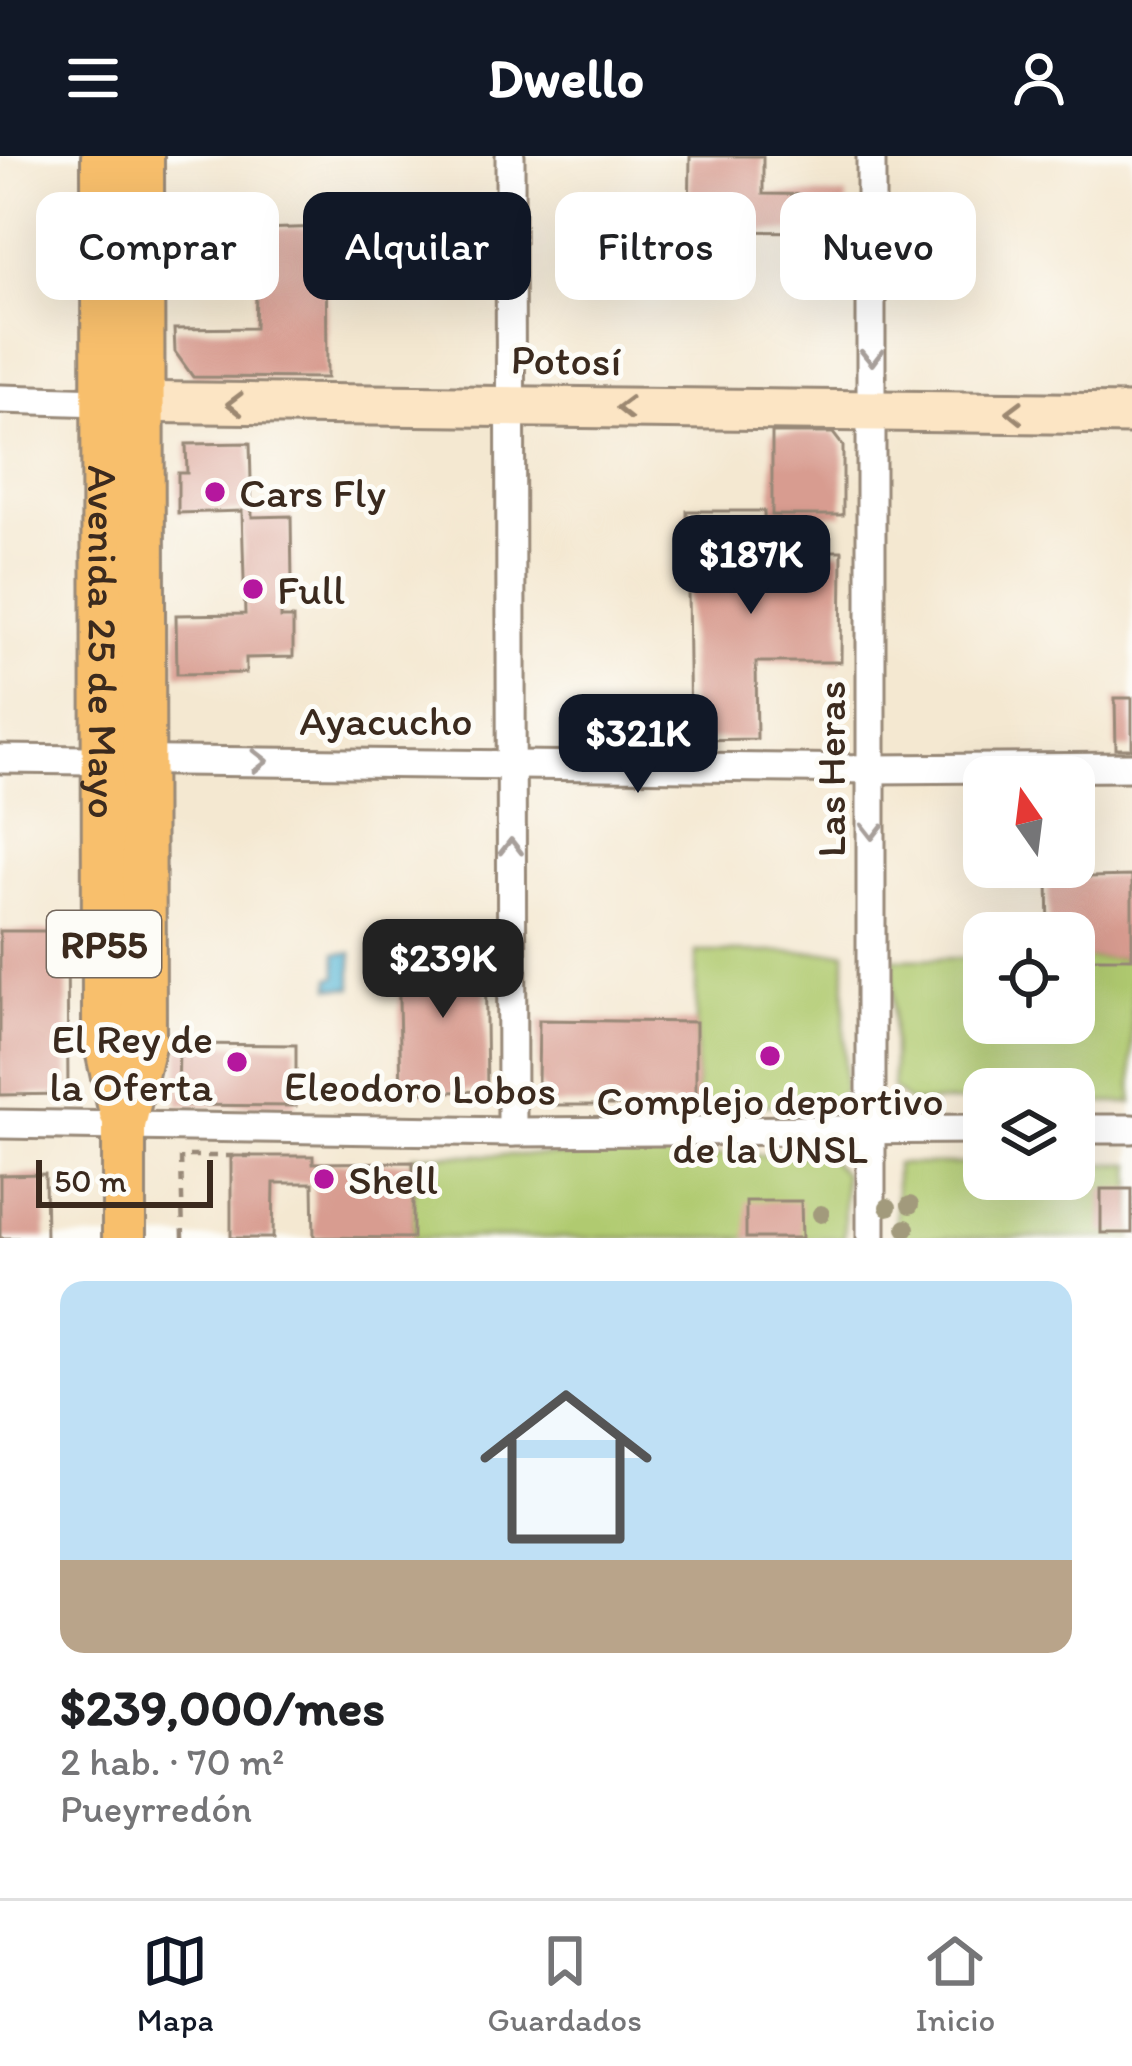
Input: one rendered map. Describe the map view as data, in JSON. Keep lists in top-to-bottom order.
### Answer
{
  "streets": {
    "main road": ["Potosí", "Avenida 25 de Mayo", "RP55"],
    "street": ["Ayacucho", "Las Heras", "Eleodoro Lobos"]
  },
  "crossings": [
    ["Potosí", "Avenida 25 de Mayo"],
    ["Potosí", "Las Heras"],
    ["Avenida 25 de Mayo", "Ayacucho"],
    ["Avenida 25 de Mayo", "Eleodoro Lobos"],
    ["Ayacucho", "Las Heras"],
    ["Las Heras", "Eleodoro Lobos"]
  ],
  "one_way": ["Potosí", "Las Heras"],
  "places": [
    "Cars Fly",
    "Full",
    "Complejo deportivo de la UNSL",
    "El Rey de la Oferta",
    "Shell"
  ],
  "scale_bar": "50 m",
  "north": "top",
  "page": {
    "header": "Dwello",
    "chip": [
      "Comprar",
      "Alquilar",
      "Filtros",
      "Nuevo"
    ],
    "price": ["$187K", "$321K", "$239K"],
    "scale": "50 m",
    "list": [
      {
        "name": "$239,000/mes",
        "note": "2 hab. · 70 m² · Pueyrredón"
      }
    ],
    "tabs": ["Mapa", "Guardados", "Inicio"]
  }
}
